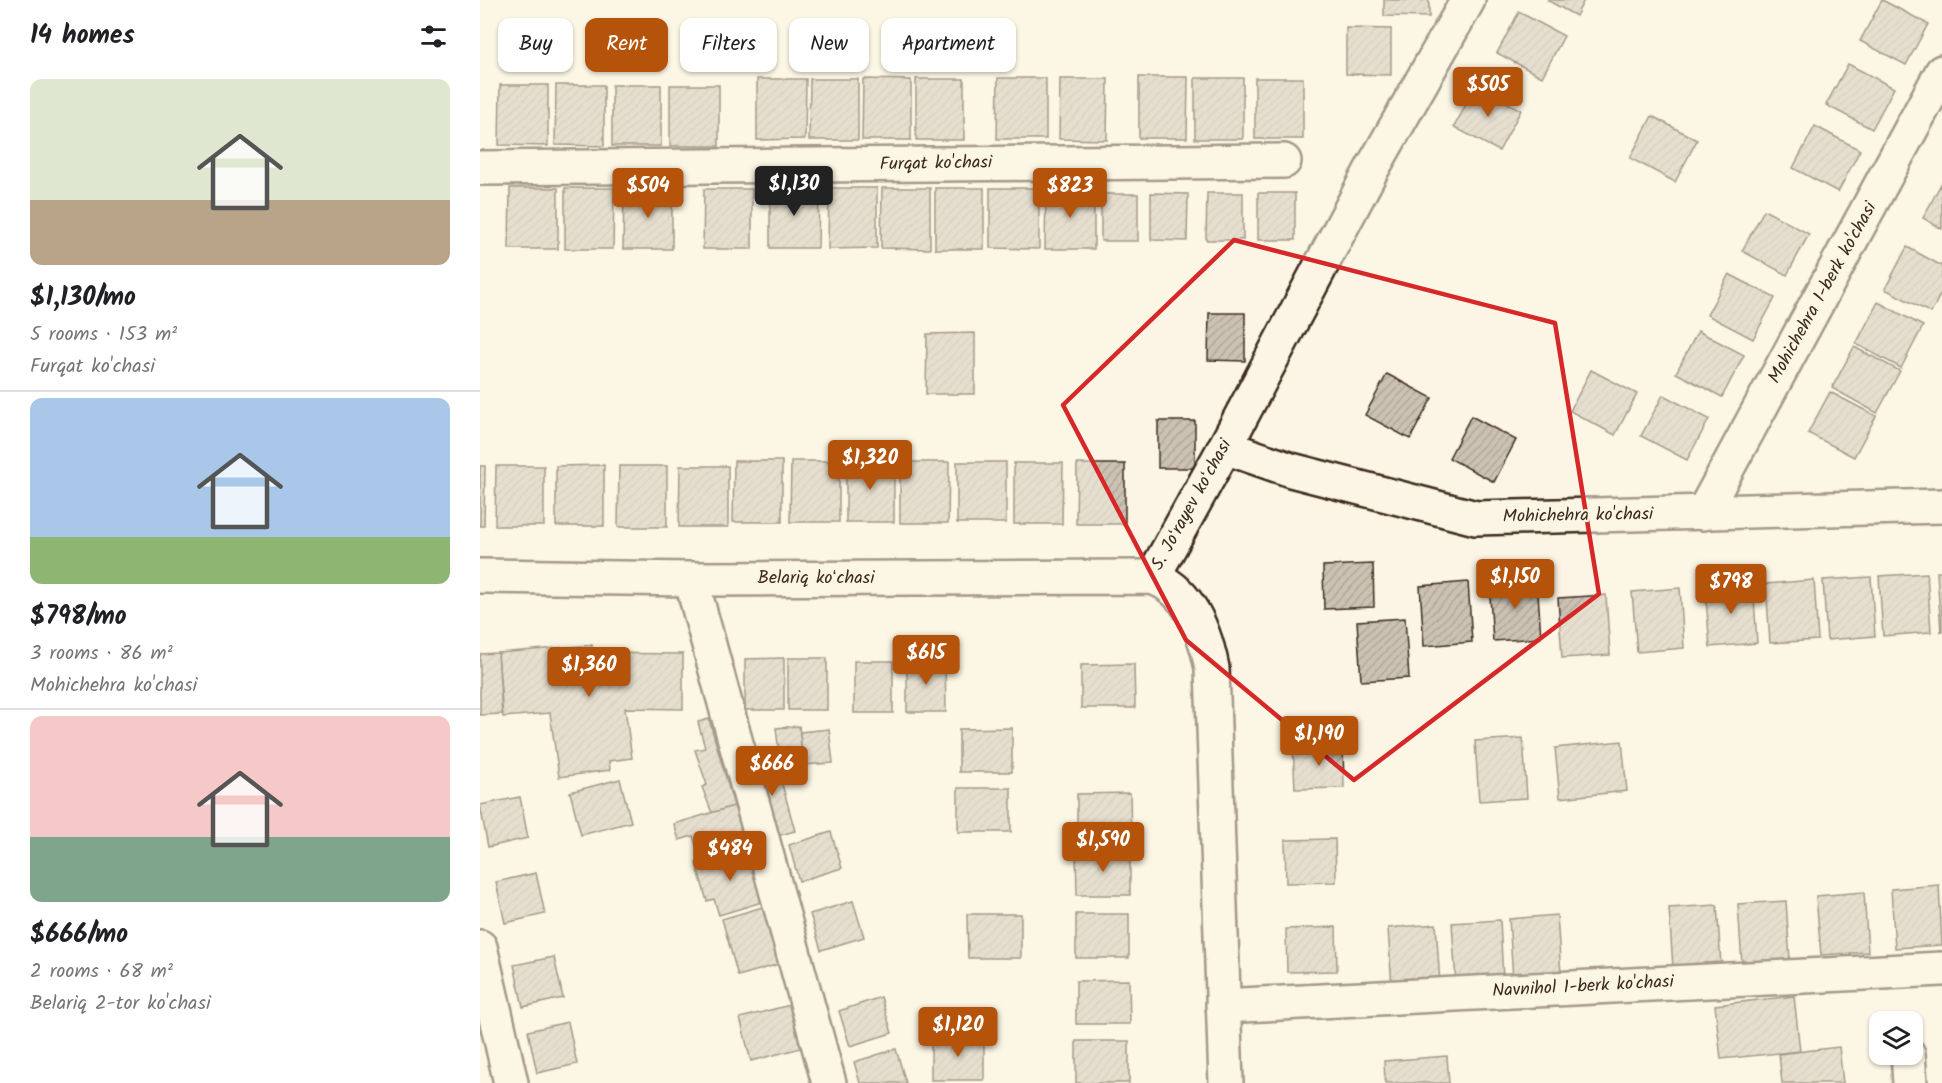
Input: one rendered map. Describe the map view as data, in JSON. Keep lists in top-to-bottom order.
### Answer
{
  "streets": {
    "street": [
      "Furqat ko'chasi",
      "Mohichehra 1-berk ko'chasi",
      "S. Joʻrayev koʻchasi",
      "Mohichehra ko'chasi",
      "Belariq koʻchasi",
      "Navnihol 1-berk ko'chasi"
    ]
  },
  "crossings": [
    ["Mohichehra 1-berk ko'chasi", "Mohichehra ko'chasi"],
    ["S. Joʻrayev koʻchasi", "Mohichehra ko'chasi"],
    ["S. Joʻrayev koʻchasi", "Belariq koʻchasi"],
    ["S. Joʻrayev koʻchasi", "Navnihol 1-berk ko'chasi"]
  ],
  "page": {
    "heading": "14 homes",
    "chip": [
      "Buy",
      "Rent",
      "Filters",
      "New",
      "Apartment"
    ],
    "price": [
      "$505",
      "$1,130",
      "$504",
      "$823",
      "$1,320",
      "$1,150",
      "$798",
      "$615",
      "$1,360",
      "$1,190",
      "$666",
      "$1,590",
      "$484",
      "$1,120"
    ],
    "list": [
      {
        "name": "$1,130/mo",
        "note": "5 rooms · 153 m² · Furqat ko'chasi"
      },
      {
        "name": "$798/mo",
        "note": "3 rooms · 86 m² · Mohichehra ko'chasi"
      },
      {
        "name": "$666/mo",
        "note": "2 rooms · 68 m² · Belariq 2-tor ko'chasi"
      }
    ]
  }
}
